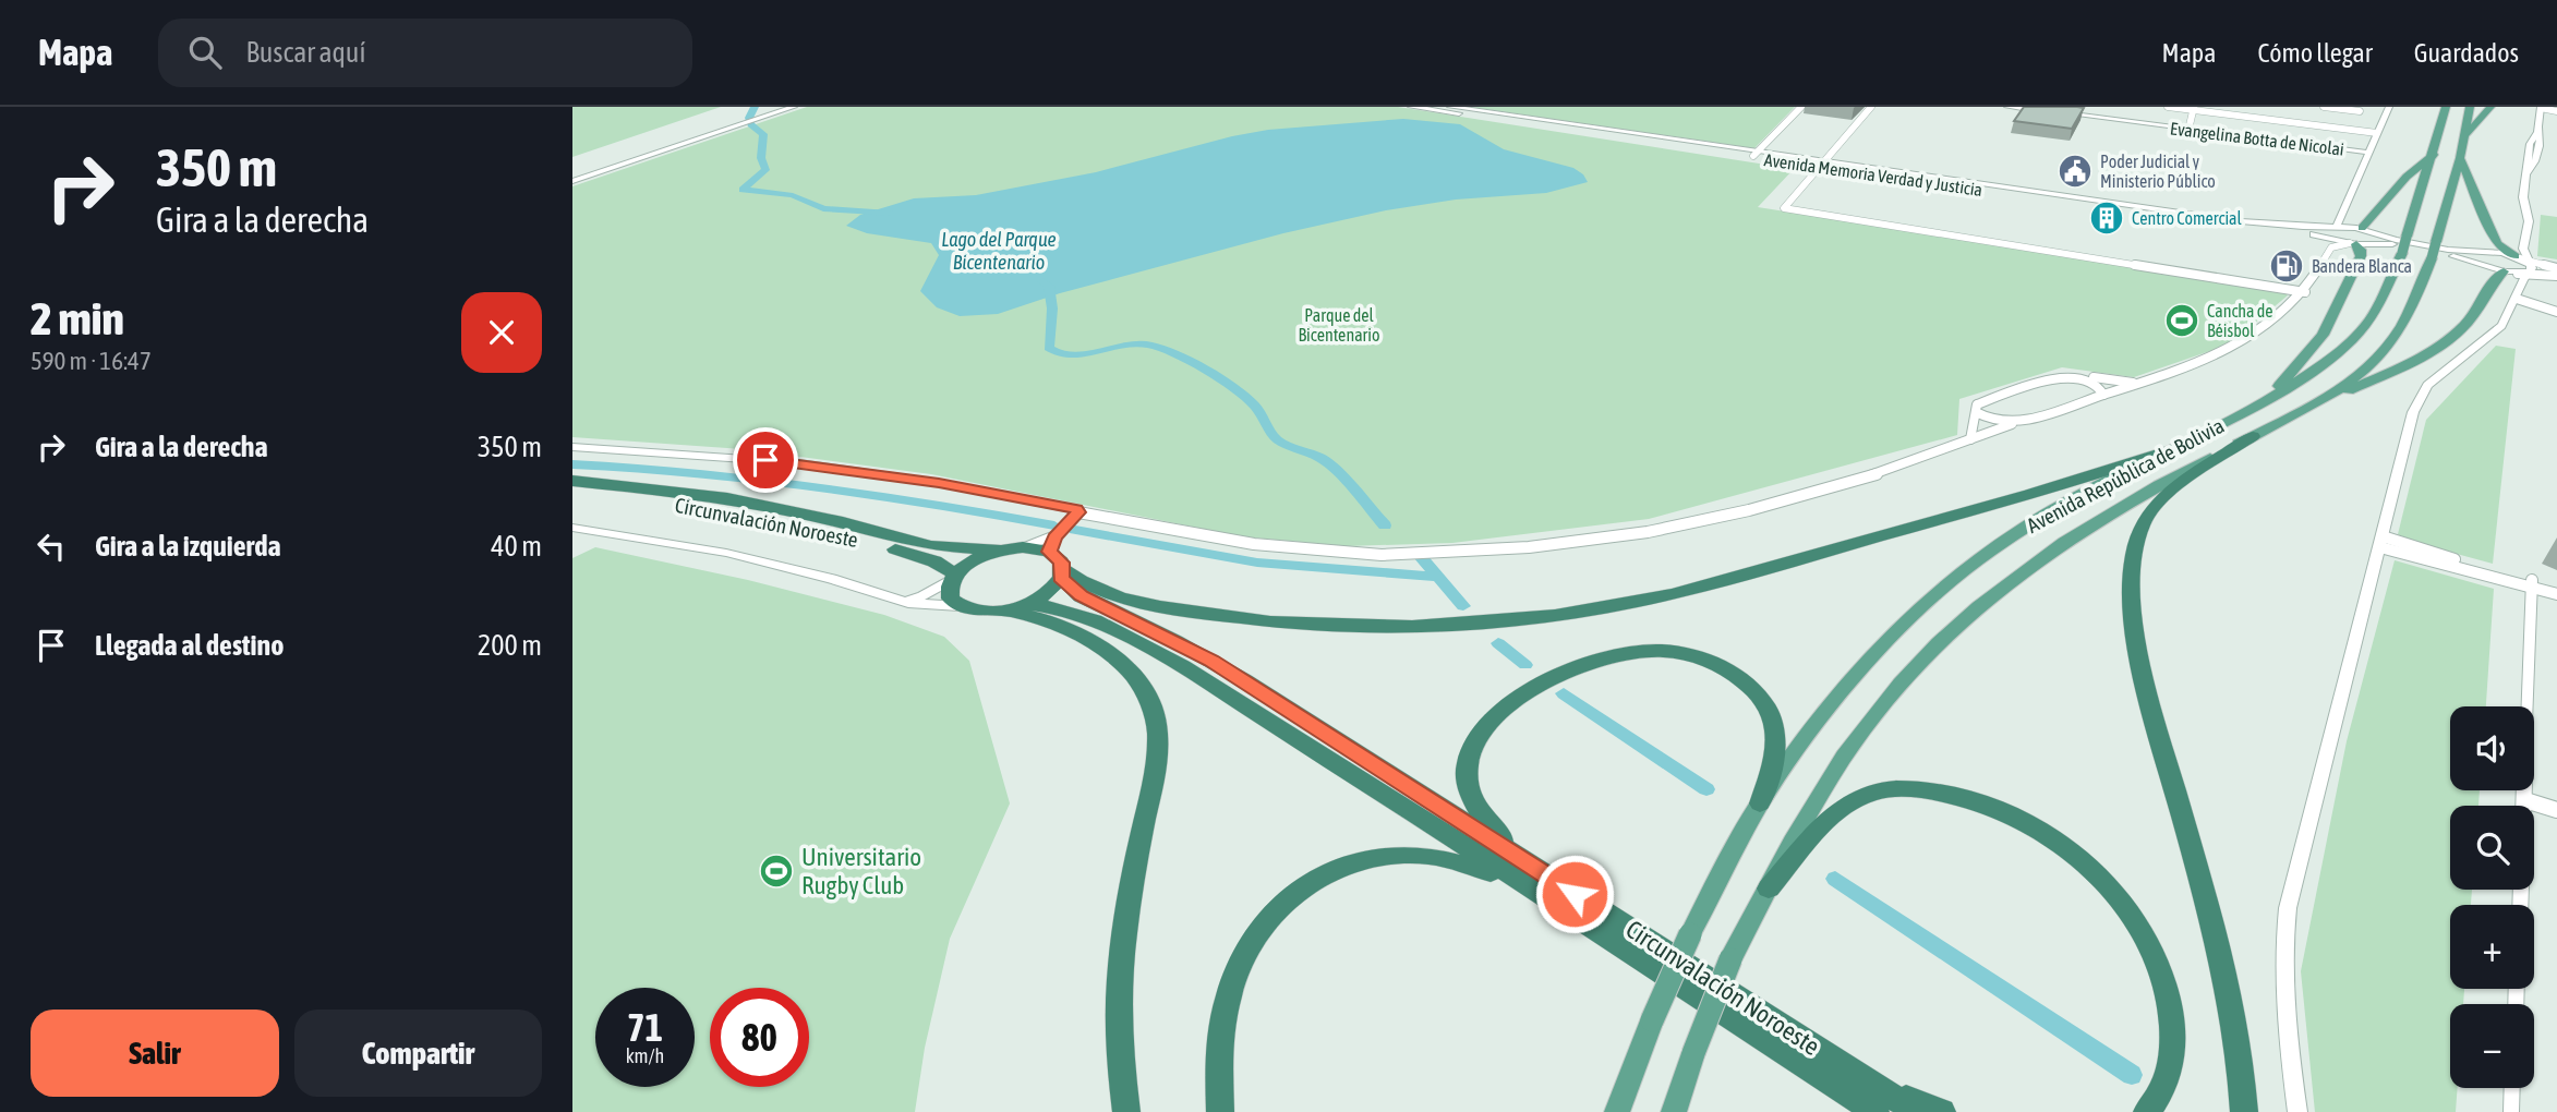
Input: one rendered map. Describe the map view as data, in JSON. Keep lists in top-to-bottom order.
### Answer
{
  "streets": {
    "highway": ["Circunvalación Noroeste"],
    "main road": ["Avenida República de Bolivia"],
    "street": ["Evangelina Botta de Nicolai", "Avenida Memoria Verdad y Justicia"]
  },
  "water": ["Lago del Parque Bicentenario"],
  "parks": ["Parque del Bicentenario"],
  "places": {
    "public building": ["Poder Judicial y Ministerio Público"],
    "building": ["Centro Comercial"],
    "fuel station": ["Bandera Blanca"],
    "sports": ["Cancha de Béisbol", "Universitario Rugby Club"]
  },
  "page": {
    "header": "Mapa",
    "search": "Buscar aquí",
    "nav": ["Mapa", "Cómo llegar", "Guardados"],
    "turn": ["350 m", "Gira a la derecha"],
    "heading": ["2 min", "590 m · 16:47"],
    "list": [
      {
        "name": "Gira a la derecha",
        "value": "350 m"
      },
      {
        "name": "Gira a la izquierda",
        "value": "40 m"
      },
      {
        "name": "Llegada al destino",
        "value": "200 m"
      }
    ],
    "map_buttons": ["+", "−"],
    "speed": "71 km/h",
    "limit": "80",
    "buttons": ["Salir", "Compartir"]
  }
}
